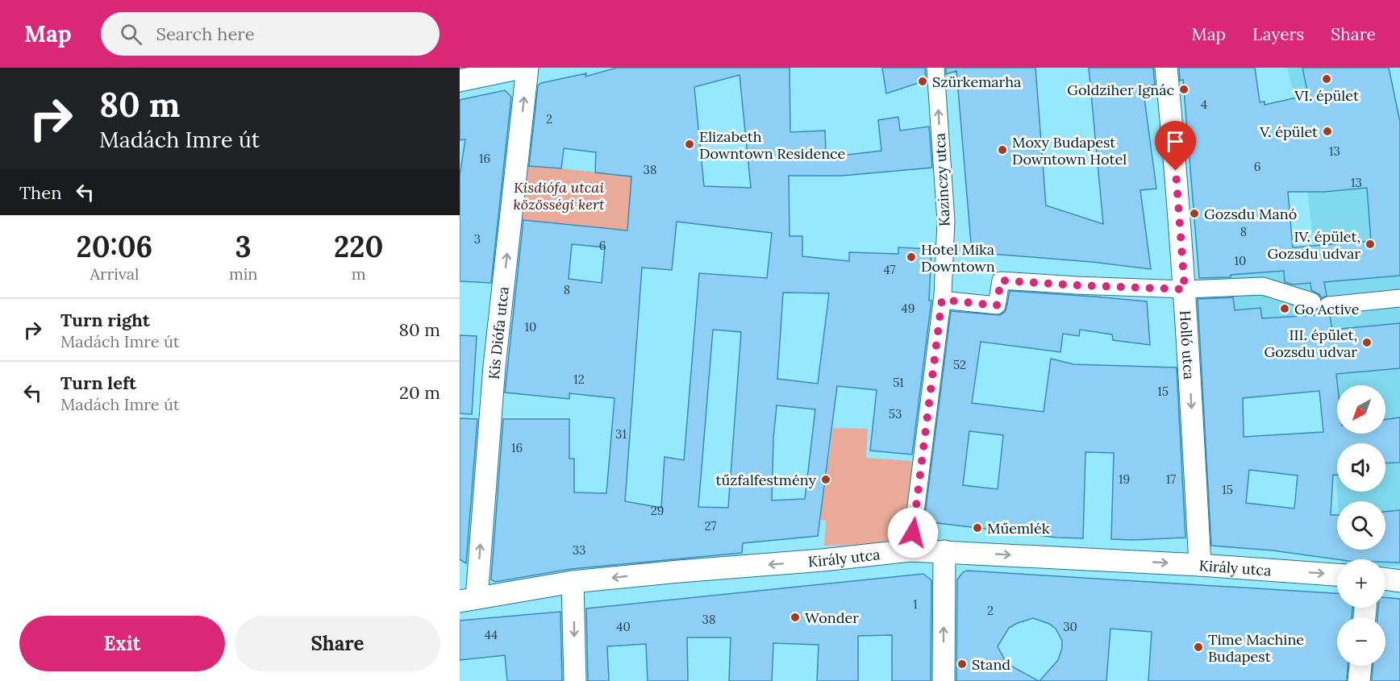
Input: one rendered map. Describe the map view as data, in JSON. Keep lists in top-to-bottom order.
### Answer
{
  "streets": {
    "street": [
      "Kazinczy utca",
      "Kis Diófa utca",
      "Holló utca",
      "Király utca"
    ]
  },
  "crossings": [
    ["Kazinczy utca", "Király utca"],
    ["Kis Diófa utca", "Király utca"],
    ["Holló utca", "Király utca"]
  ],
  "one_way": ["Kazinczy utca", "Kis Diófa utca", "Holló utca"],
  "parks": ["Kisdiófa utcai közösségi kert"],
  "places": [
    "VI. épület",
    "Szürkemarha",
    "Goldziher Ignác",
    "V. épület",
    "Elizabeth Downtown Residence",
    "Moxy Budapest Downtown Hotel",
    "Gozsdu Manó",
    "IV. épület, Gozsdu udvar",
    "Hotel Mika Downtown",
    "Go Active",
    "III. épület, Gozsdu udvar",
    "tűzfalfestmény",
    "Műemlék",
    "Wonder",
    "Time Machine Budapest",
    "Stand"
  ],
  "house_numbers": [
    "4",
    "2",
    "13",
    "16",
    "6",
    "38",
    "13",
    "8",
    "3",
    "6",
    "10",
    "47",
    "8",
    "49",
    "10",
    "52",
    "12",
    "51",
    "15",
    "53",
    "31",
    "16",
    "19",
    "17",
    "15",
    "29",
    "27",
    "33",
    "1",
    "2",
    "38",
    "40",
    "30",
    "44"
  ],
  "north": "bottom left",
  "page": {
    "header": "Map",
    "search": "Search here",
    "nav": ["Map", "Layers", "Share"],
    "turn": ["80 m", "Madách Imre út"],
    "then": "Then",
    "eta": [
      "20:06",
      "Arrival",
      "3",
      "min",
      "220",
      "m"
    ],
    "list": [
      {
        "name": "Turn right",
        "note": "Madách Imre út",
        "value": "80 m"
      },
      {
        "name": "Turn left",
        "note": "Madách Imre út",
        "value": "20 m"
      }
    ],
    "map_buttons": ["+", "−"],
    "buttons": ["Exit", "Share"]
  }
}
